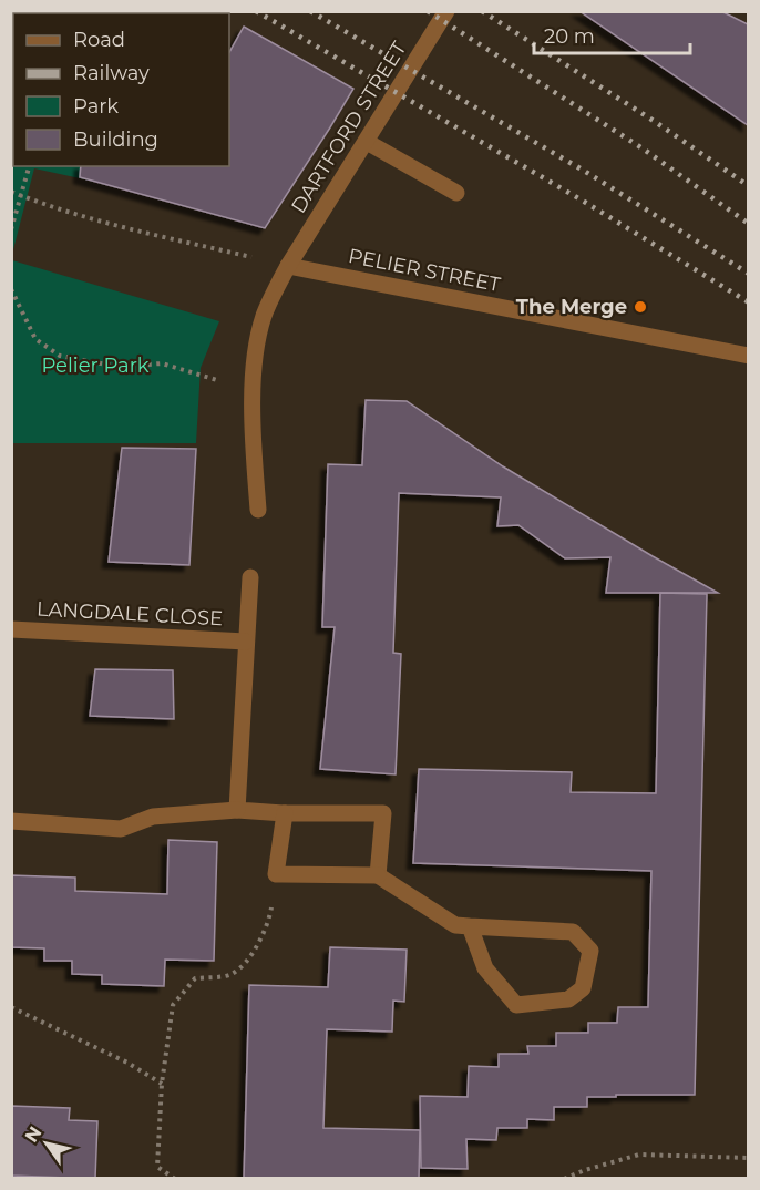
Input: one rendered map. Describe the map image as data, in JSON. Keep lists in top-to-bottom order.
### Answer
{
  "streets": {
    "street": ["DARTFORD STREET", "PELIER STREET", "LANGDALE CLOSE"]
  },
  "crossings": [
    ["DARTFORD STREET", "PELIER STREET"]
  ],
  "parks": ["Pelier Park"],
  "places": ["The Merge"],
  "legend": [
    "Road",
    "Railway",
    "Park",
    "Building"
  ],
  "scale_bar": "20 m",
  "north": "top left"
}
